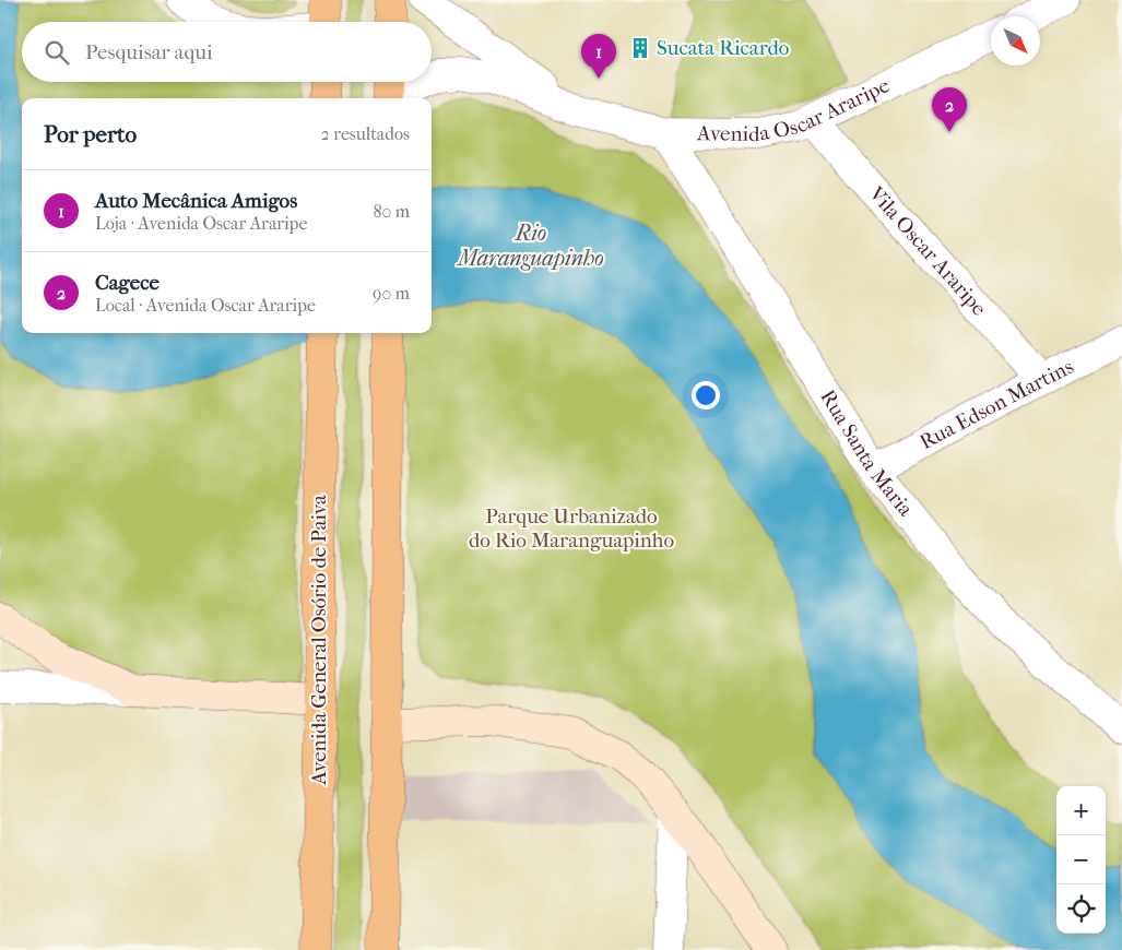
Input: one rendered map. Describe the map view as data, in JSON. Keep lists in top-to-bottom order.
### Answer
{
  "streets": {
    "main road": ["Avenida General Osório de Paiva"],
    "street": [
      "Avenida Oscar Araripe",
      "Vila Oscar Araripe",
      "Rua Edson Martins",
      "Rua Santa Maria"
    ]
  },
  "crossings": [
    ["Avenida Oscar Araripe", "Vila Oscar Araripe"],
    ["Avenida Oscar Araripe", "Rua Santa Maria"],
    ["Vila Oscar Araripe", "Rua Edson Martins"],
    ["Rua Edson Martins", "Rua Santa Maria"]
  ],
  "water": ["Rio Maranguapinho"],
  "parks": ["Parque Urbanizado do Rio Maranguapinho"],
  "places": {
    "building": ["Sucata Ricardo"]
  },
  "north": "bottom right",
  "page": {
    "search": "Pesquisar aqui",
    "pins": ["1", "2"],
    "heading": ["Por perto", "2 resultados"],
    "list": [
      {
        "mark": "1",
        "name": "Auto Mecânica Amigos",
        "note": "Loja · Avenida Oscar Araripe",
        "value": "80 m"
      },
      {
        "mark": "2",
        "name": "Cagece",
        "note": "Local · Avenida Oscar Araripe",
        "value": "90 m"
      }
    ],
    "map_buttons": ["+", "−"]
  }
}
